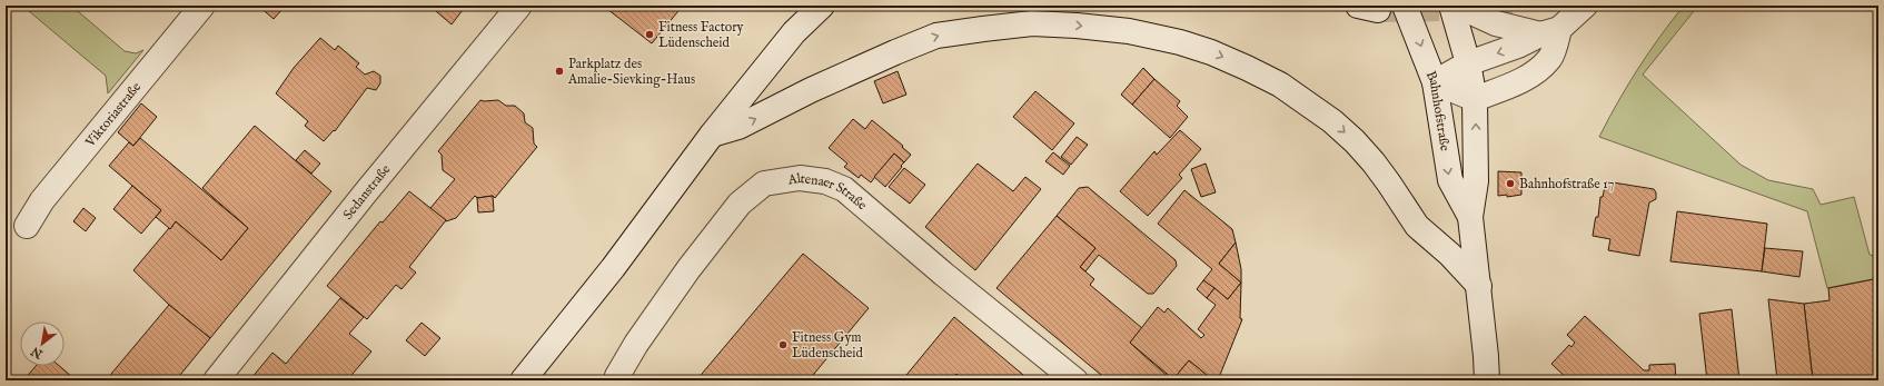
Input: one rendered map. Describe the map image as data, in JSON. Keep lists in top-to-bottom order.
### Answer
{
  "streets": {
    "main road": [
      "Bahnhofstraße",
      "Viktoriastraße",
      "Sedanstraße",
      "Altenaer Straße"
    ]
  },
  "places": [
    "Fitness Factory Lüdenscheid",
    "Parkplatz des Amalie-Sievking-Haus",
    "Bahnhofstraße 17",
    "Fitness Gym Lüdenscheid"
  ],
  "north": "bottom left"
}
